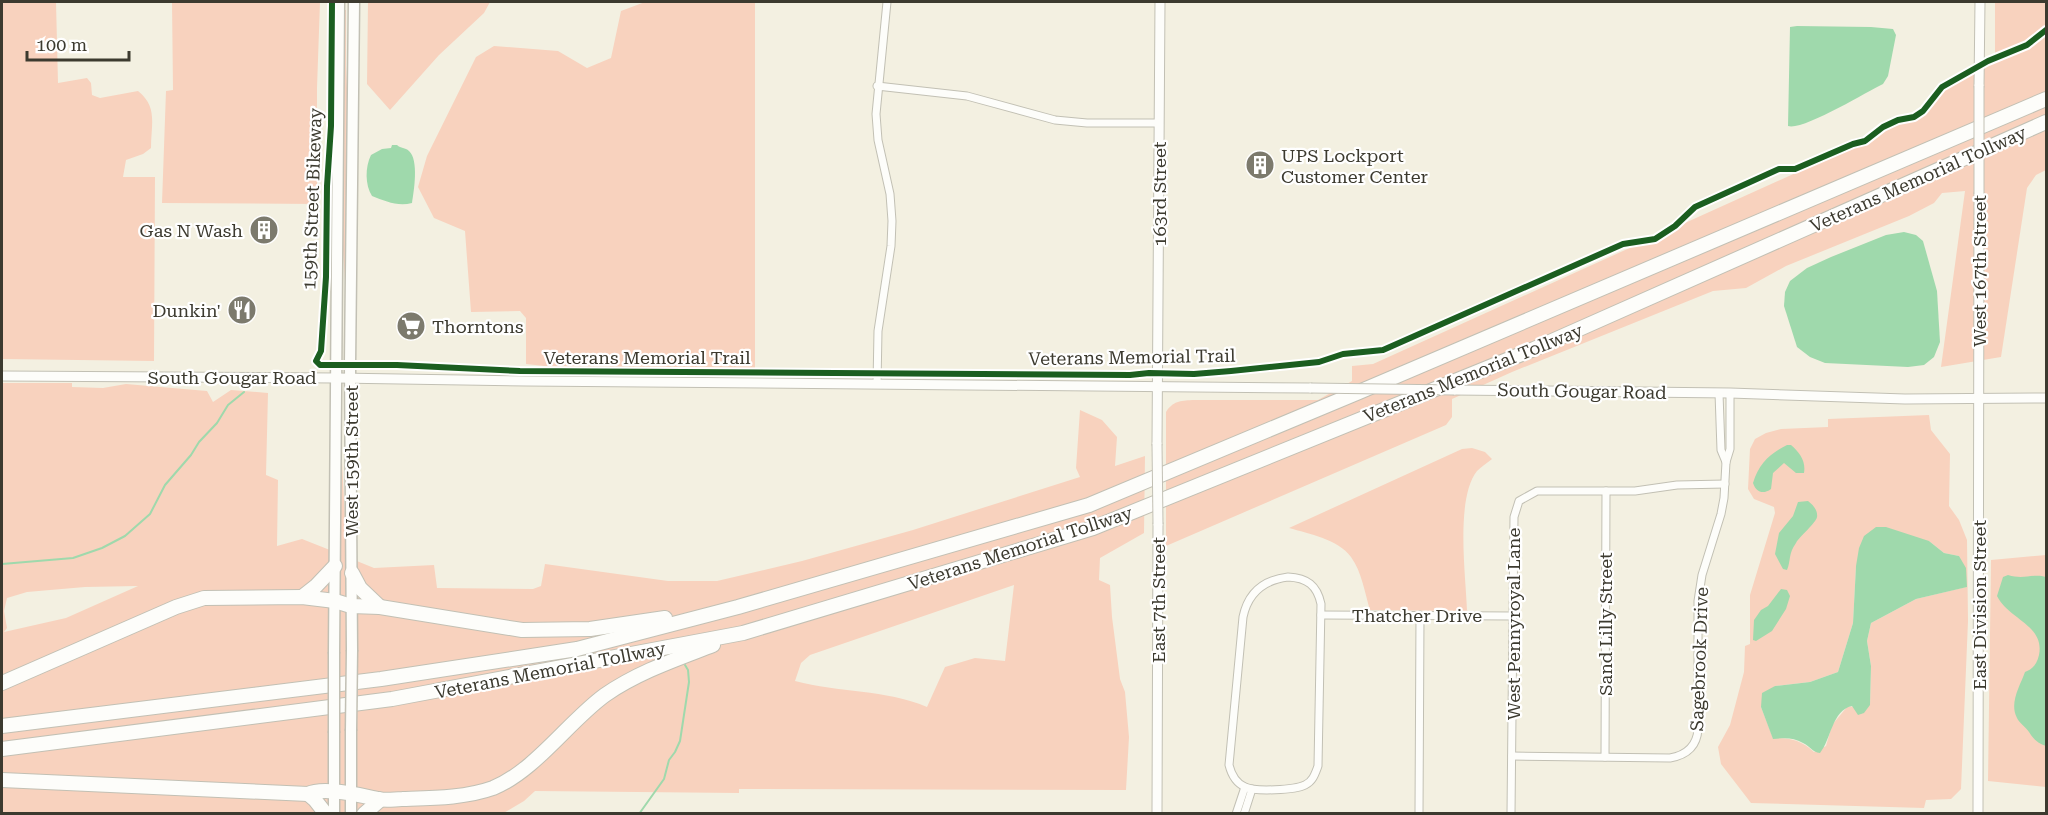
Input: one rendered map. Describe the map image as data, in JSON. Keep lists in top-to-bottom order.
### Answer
{
  "streets": {
    "highway": ["Veterans Memorial Tollway"],
    "main road": ["West 159th Street"],
    "street": [
      "163rd Street",
      "West 167th Street",
      "South Gougar Road",
      "East 7th Street",
      "East Division Street",
      "Thatcher Drive",
      "West Pennyroyal Lane",
      "Sand Lilly Street",
      "Sagebrook Drive"
    ],
    "cycle path": ["159th Street Bikeway"]
  },
  "crossings": [
    ["163rd Street", "South Gougar Road"],
    ["163rd Street", "East 7th Street"],
    ["West 167th Street", "South Gougar Road"],
    ["West 167th Street", "East Division Street"],
    ["South Gougar Road", "West 159th Street"],
    ["South Gougar Road", "East 7th Street"],
    ["South Gougar Road", "East Division Street"],
    ["South Gougar Road", "Sagebrook Drive"],
    ["Thatcher Drive", "West Pennyroyal Lane"],
    ["West Pennyroyal Lane", "Sand Lilly Street"],
    ["West Pennyroyal Lane", "Sagebrook Drive"],
    ["Sand Lilly Street", "Sagebrook Drive"]
  ],
  "places": {
    "building": ["UPS Lockport Customer Center", "Gas N Wash"],
    "restaurant": ["Dunkin'"],
    "supermarket": ["Thorntons"]
  },
  "scale_bar": "100 m"
}
